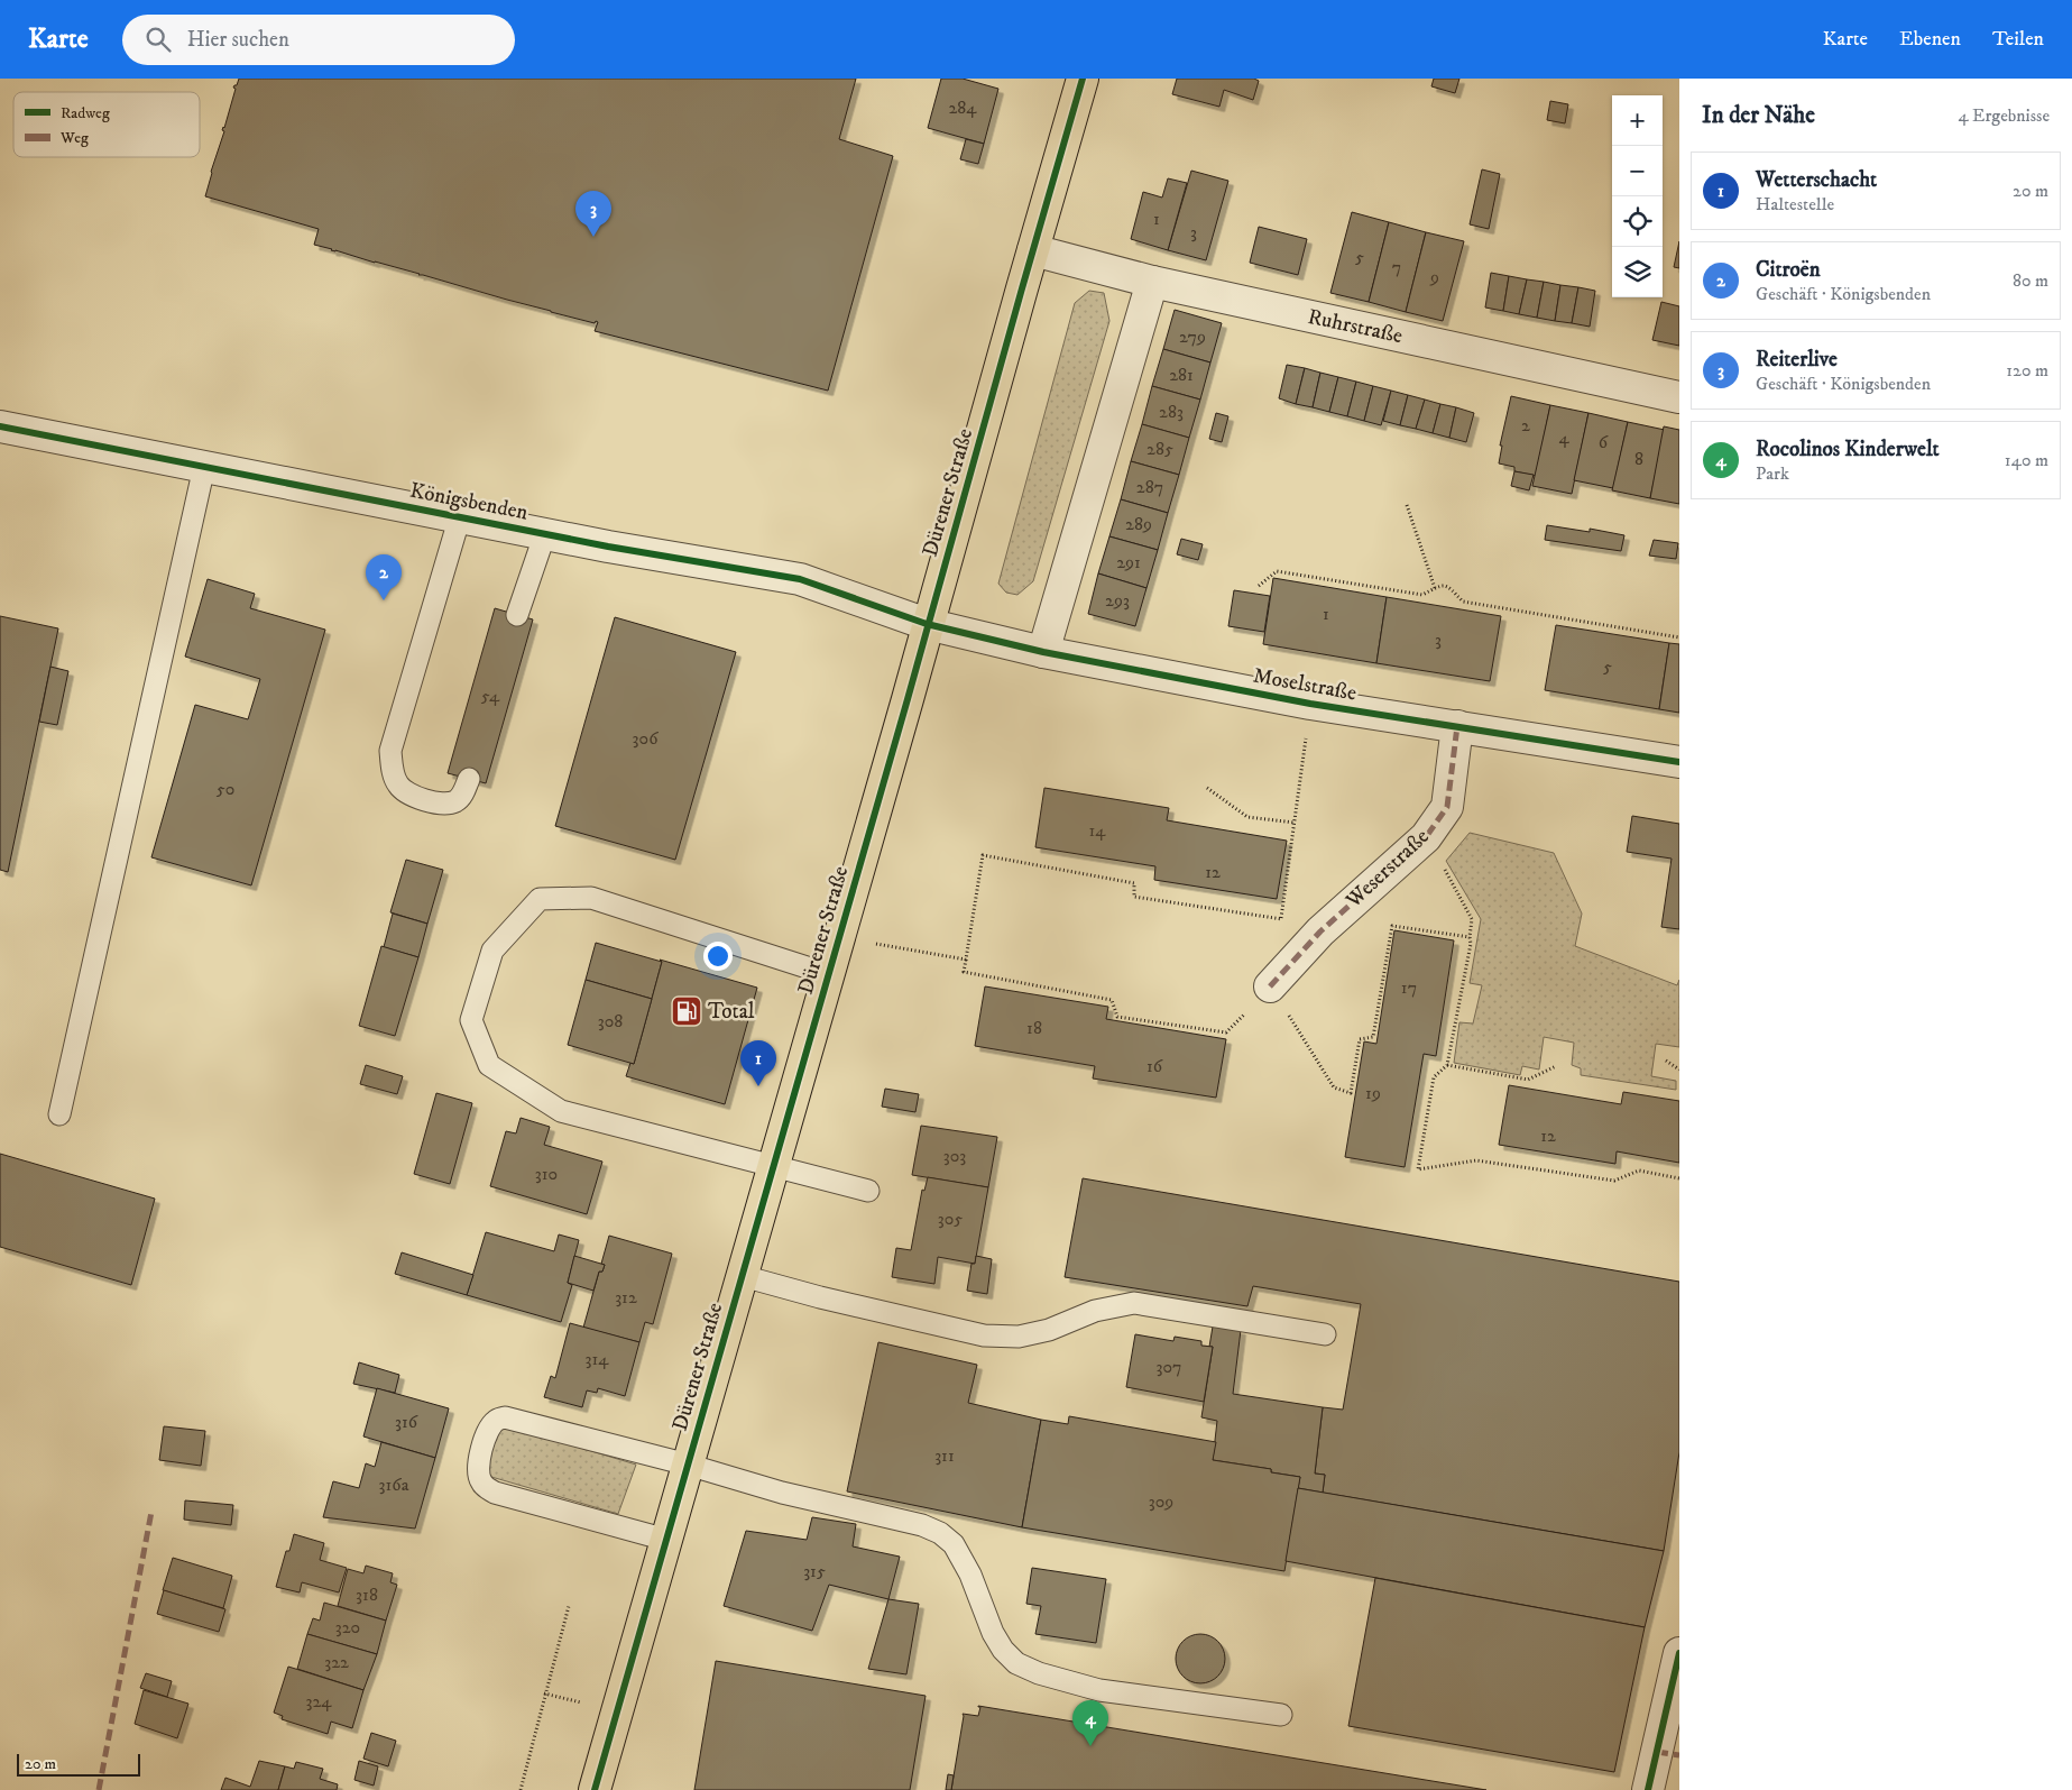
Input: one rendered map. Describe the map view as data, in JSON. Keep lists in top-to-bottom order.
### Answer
{
  "streets": {
    "main road": ["Dürener Straße"],
    "street": [
      "Ruhrstraße",
      "Königsbenden",
      "Moselstraße",
      "Weserstraße"
    ]
  },
  "crossings": [
    ["Ruhrstraße", "Dürener Straße"],
    ["Dürener Straße", "Königsbenden"],
    ["Dürener Straße", "Moselstraße"],
    ["Königsbenden", "Moselstraße"],
    ["Moselstraße", "Weserstraße"]
  ],
  "places": {
    "fuel station": ["Total"]
  },
  "house_numbers": [
    "284",
    "1",
    "3",
    "5",
    "7",
    "9",
    "279",
    "281",
    "283",
    "2",
    "4",
    "6",
    "285",
    "8",
    "287",
    "289",
    "291",
    "293",
    "1",
    "3",
    "5",
    "54",
    "306",
    "50",
    "14",
    "12",
    "17",
    "308",
    "18",
    "16",
    "19",
    "12",
    "303",
    "310",
    "305",
    "312",
    "314",
    "307",
    "316",
    "311",
    "316a",
    "309",
    "315",
    "318",
    "320",
    "322",
    "324"
  ],
  "legend": ["Radweg", "Weg"],
  "scale_bar": "20 m",
  "page": {
    "header": "Karte",
    "search": "Hier suchen",
    "nav": ["Karte", "Ebenen", "Teilen"],
    "heading": ["In der Nähe", "4 Ergebnisse"],
    "map_buttons": ["+", "−"],
    "list": [
      {
        "mark": "1",
        "name": "Wetterschacht",
        "note": "Haltestelle",
        "value": "20 m"
      },
      {
        "mark": "2",
        "name": "Citroën",
        "note": "Geschäft · Königsbenden",
        "value": "80 m"
      },
      {
        "mark": "3",
        "name": "Reiterlive",
        "note": "Geschäft · Königsbenden",
        "value": "120 m"
      },
      {
        "mark": "4",
        "name": "Rocolinos Kinderwelt",
        "note": "Park",
        "value": "140 m"
      }
    ],
    "pins": [
      "3",
      "2",
      "1",
      "4"
    ],
    "scale": "20 m"
  }
}
